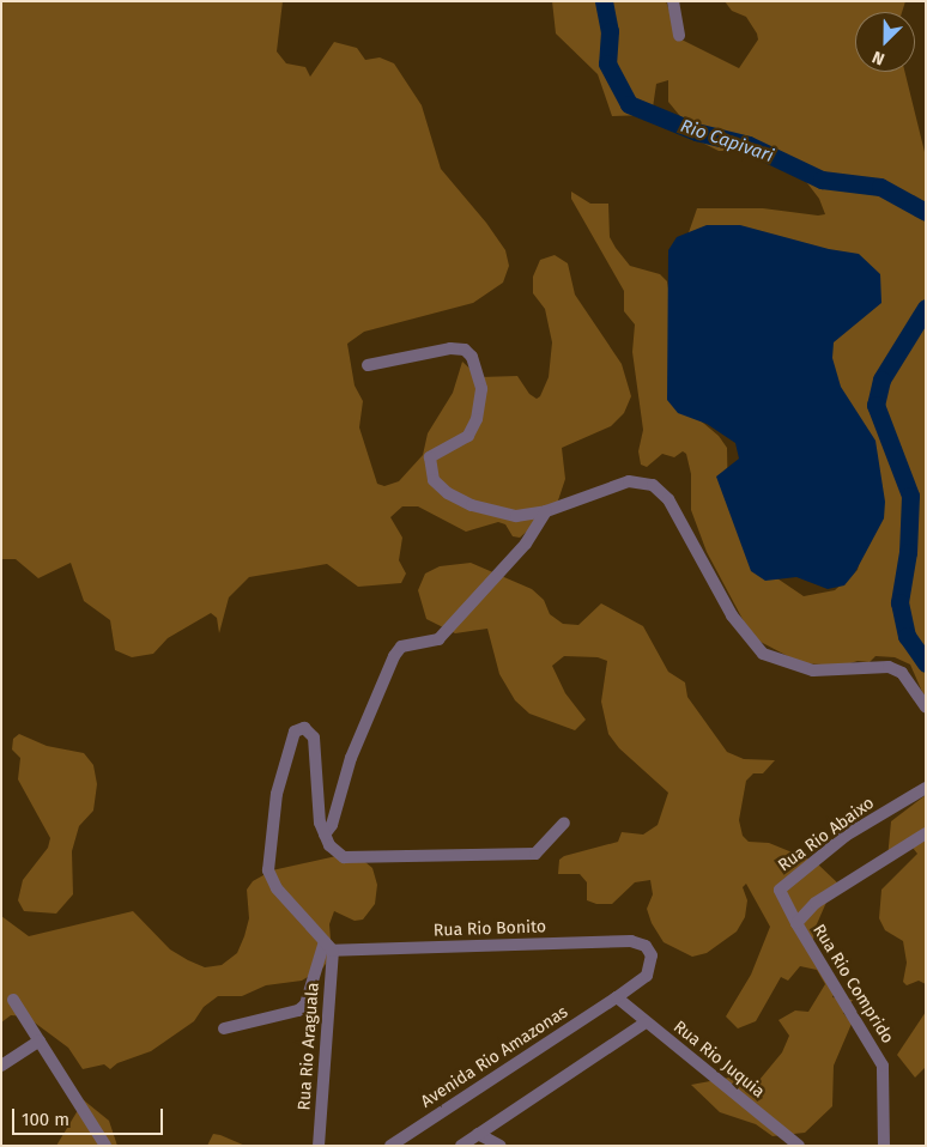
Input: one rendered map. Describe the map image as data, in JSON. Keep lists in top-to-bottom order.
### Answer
{
  "streets": {
    "street": [
      "Rua Rio Abaixo",
      "Rua Rio Bonito",
      "Rua Rio Comprido",
      "Rua Rio Araguala",
      "Avenida Rio Amazonas",
      "Rua Rio Juquia"
    ]
  },
  "crossings": [
    ["Rua Rio Abaixo", "Rua Rio Comprido"],
    ["Rua Rio Bonito", "Rua Rio Araguala"],
    ["Rua Rio Bonito", "Avenida Rio Amazonas"],
    ["Rua Rio Bonito", "Rua Rio Juquia"],
    ["Avenida Rio Amazonas", "Rua Rio Juquia"]
  ],
  "water": ["Rio Capivari"],
  "scale_bar": "100 m",
  "north": "bottom left"
}
